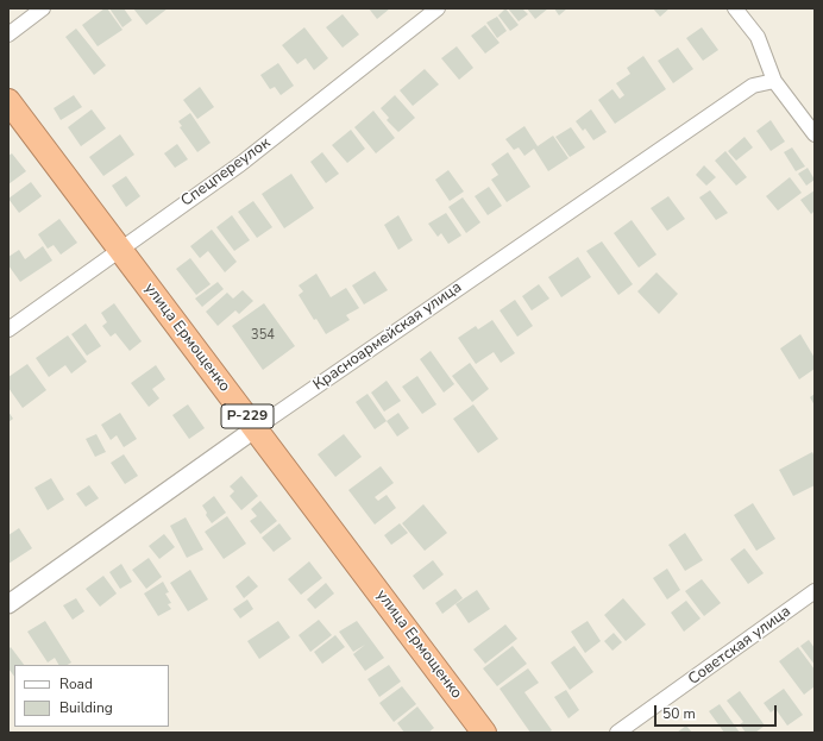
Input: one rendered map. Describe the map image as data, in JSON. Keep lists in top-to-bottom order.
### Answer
{
  "streets": {
    "highway": ["улица Ермощенко", "Р-229"],
    "street": ["Спецпереулок", "Красноармейская улица", "Советская улица"]
  },
  "crossings": [
    ["Спецпереулок", "улица Ермощенко"],
    ["Красноармейская улица", "улица Ермощенко"]
  ],
  "house_numbers": ["354"],
  "legend": ["Road", "Building"],
  "scale_bar": "50 m"
}
